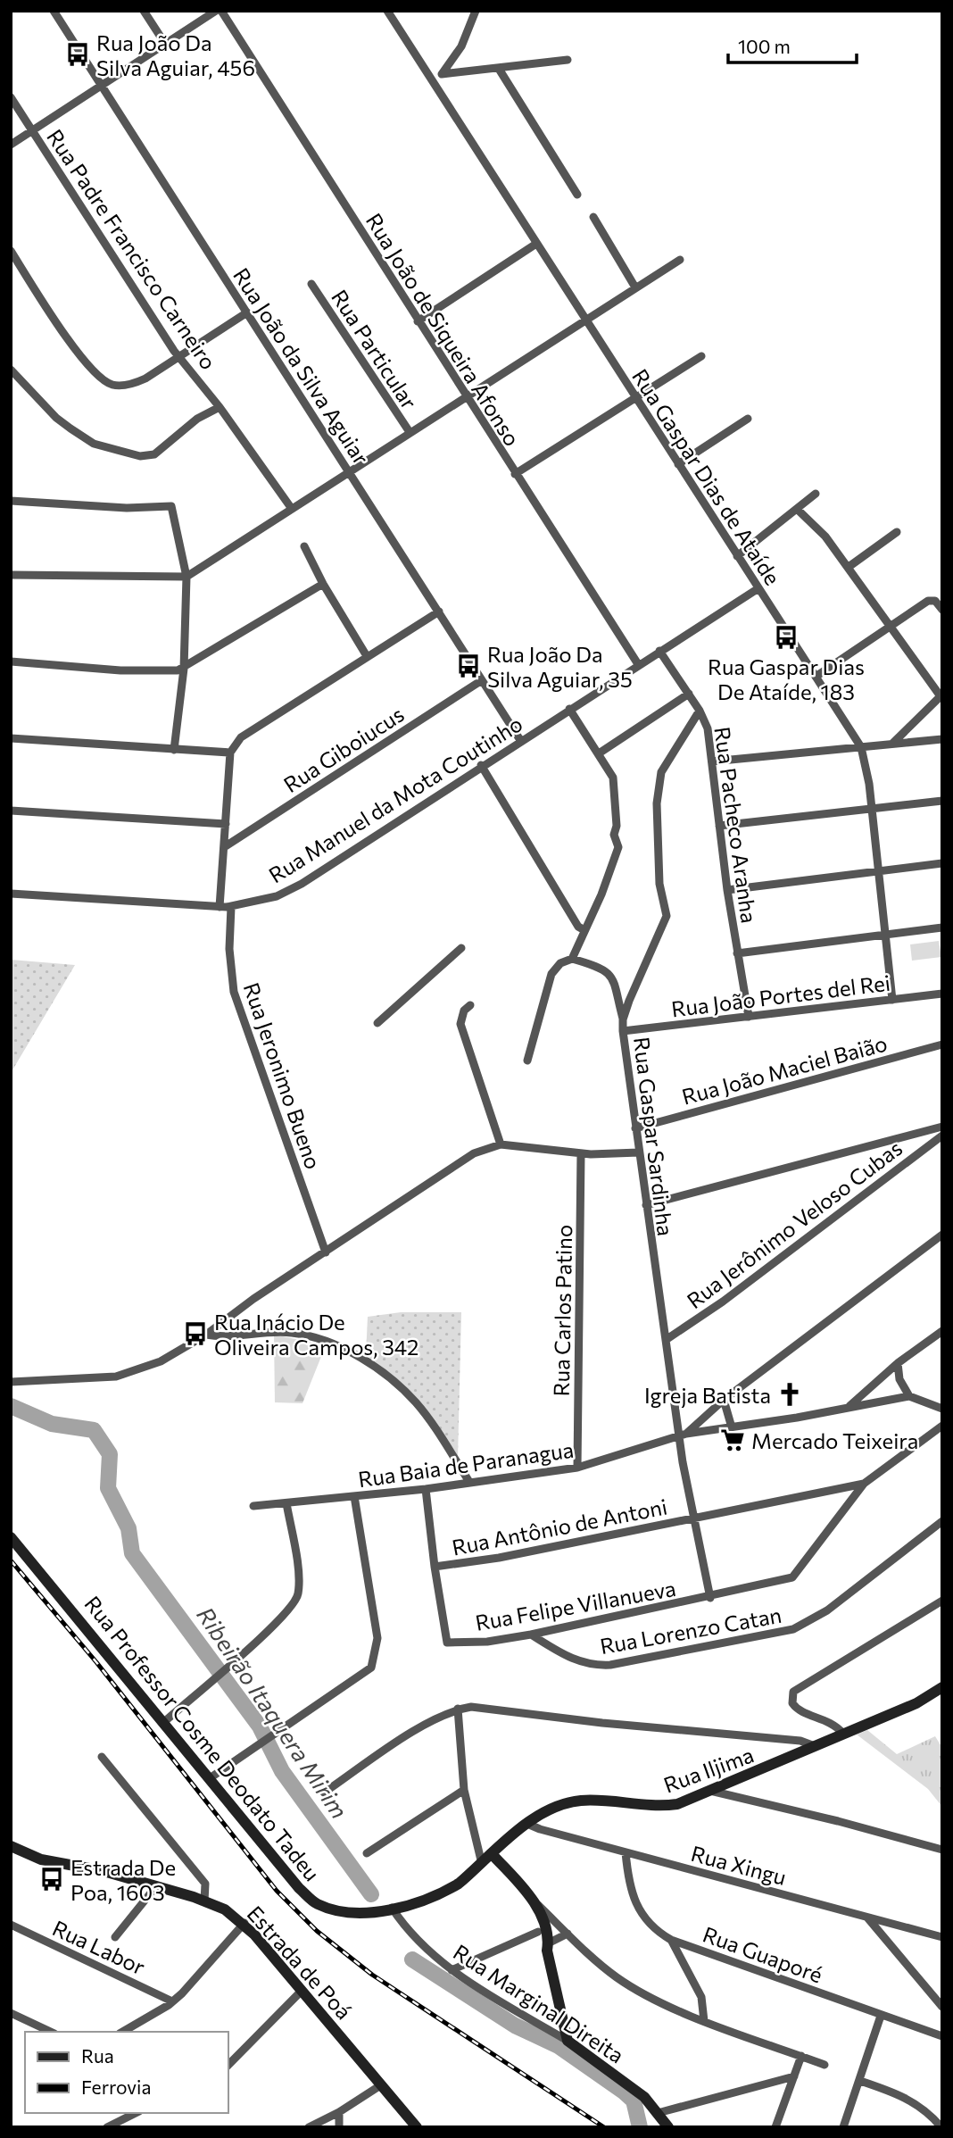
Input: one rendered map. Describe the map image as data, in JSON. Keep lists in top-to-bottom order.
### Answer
{
  "streets": {
    "main road": [
      "Rua Professor Cosme Deodato Tadeu",
      "Rua Iljima",
      "Estrada de Poá",
      "Rua Marginal Direita"
    ],
    "street": [
      "Rua Padre Francisco Carneiro",
      "Rua João de Siqueira Afonso",
      "Rua Particular",
      "Rua João da Silva Aguiar",
      "Rua Gaspar Dias de Ataíde",
      "Rua Giboiucus",
      "Rua Manuel da Mota Coutinho",
      "Rua Pacheco Aranha",
      "Rua João Portes del Rei",
      "Rua João Maciel Baião",
      "Rua Jeronimo Bueno",
      "Rua Gaspar Sardinha",
      "Rua Jerônimo Veloso Cubas",
      "Rua Carlos Patino",
      "Rua Baia de Paranagua",
      "Rua Antônio de Antoni",
      "Rua Felipe Villanueva",
      "Rua Lorenzo Catan",
      "Rua Xingu",
      "Rua Labor",
      "Rua Guaporé"
    ]
  },
  "crossings": [
    ["Rua João de Siqueira Afonso", "Rua Manuel da Mota Coutinho"],
    ["Rua João da Silva Aguiar", "Rua Giboiucus"],
    ["Rua João da Silva Aguiar", "Rua Manuel da Mota Coutinho"],
    ["Rua Gaspar Dias de Ataíde", "Rua Manuel da Mota Coutinho"],
    ["Rua Gaspar Dias de Ataíde", "Rua João Portes del Rei"],
    ["Rua Manuel da Mota Coutinho", "Rua Pacheco Aranha"],
    ["Rua Manuel da Mota Coutinho", "Rua Jeronimo Bueno"],
    ["Rua Pacheco Aranha", "Rua João Portes del Rei"],
    ["Rua Pacheco Aranha", "Rua Gaspar Sardinha"],
    ["Rua João Portes del Rei", "Rua Gaspar Sardinha"],
    ["Rua João Maciel Baião", "Rua Gaspar Sardinha"],
    ["Rua Gaspar Sardinha", "Rua Jerônimo Veloso Cubas"],
    ["Rua Gaspar Sardinha", "Rua Baia de Paranagua"],
    ["Rua Gaspar Sardinha", "Rua Felipe Villanueva"],
    ["Rua Carlos Patino", "Rua Baia de Paranagua"],
    ["Rua Baia de Paranagua", "Rua Antônio de Antoni"],
    ["Rua Baia de Paranagua", "Rua Felipe Villanueva"],
    ["Rua Antônio de Antoni", "Rua Felipe Villanueva"],
    ["Rua Felipe Villanueva", "Rua Lorenzo Catan"],
    ["Rua Professor Cosme Deodato Tadeu", "Rua Iljima"],
    ["Rua Professor Cosme Deodato Tadeu", "Rua Marginal Direita"],
    ["Rua Iljima", "Rua Xingu"],
    ["Rua Iljima", "Rua Marginal Direita"],
    ["Rua Xingu", "Rua Guaporé"]
  ],
  "water": ["Ribeirão Itaquera Mirim"],
  "places": {
    "bus stop": [
      "Rua João Da Silva Aguiar, 456",
      "Rua Gaspar Dias De Ataíde, 183",
      "Rua João Da Silva Aguiar, 35",
      "Rua Inácio De Oliveira Campos, 342",
      "Estrada De Poa, 1603"
    ],
    "church": ["Igreja Batista"],
    "supermarket": ["Mercado Teixeira"]
  },
  "legend": ["Rua", "Ferrovia"],
  "scale_bar": "100 m"
}
